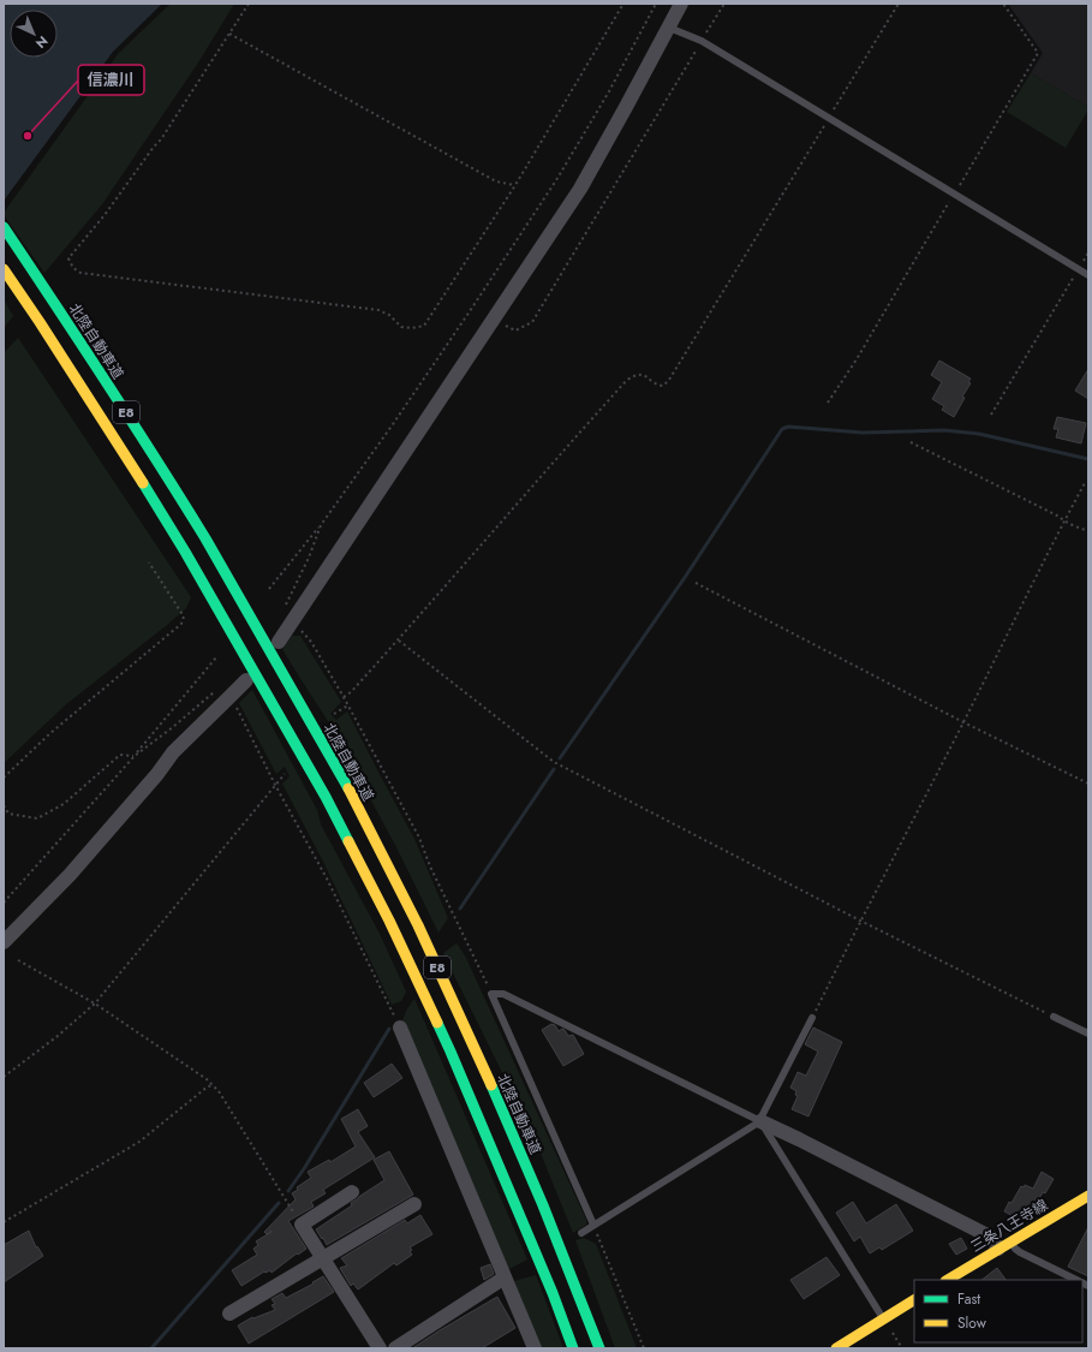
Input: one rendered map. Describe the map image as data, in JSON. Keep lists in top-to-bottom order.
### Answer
{
  "streets": {
    "main road": ["北陸自動車道", "E8", "三条八王寺線"]
  },
  "places": ["信濃川"],
  "legend": ["Fast", "Slow"],
  "north": "bottom right"
}
